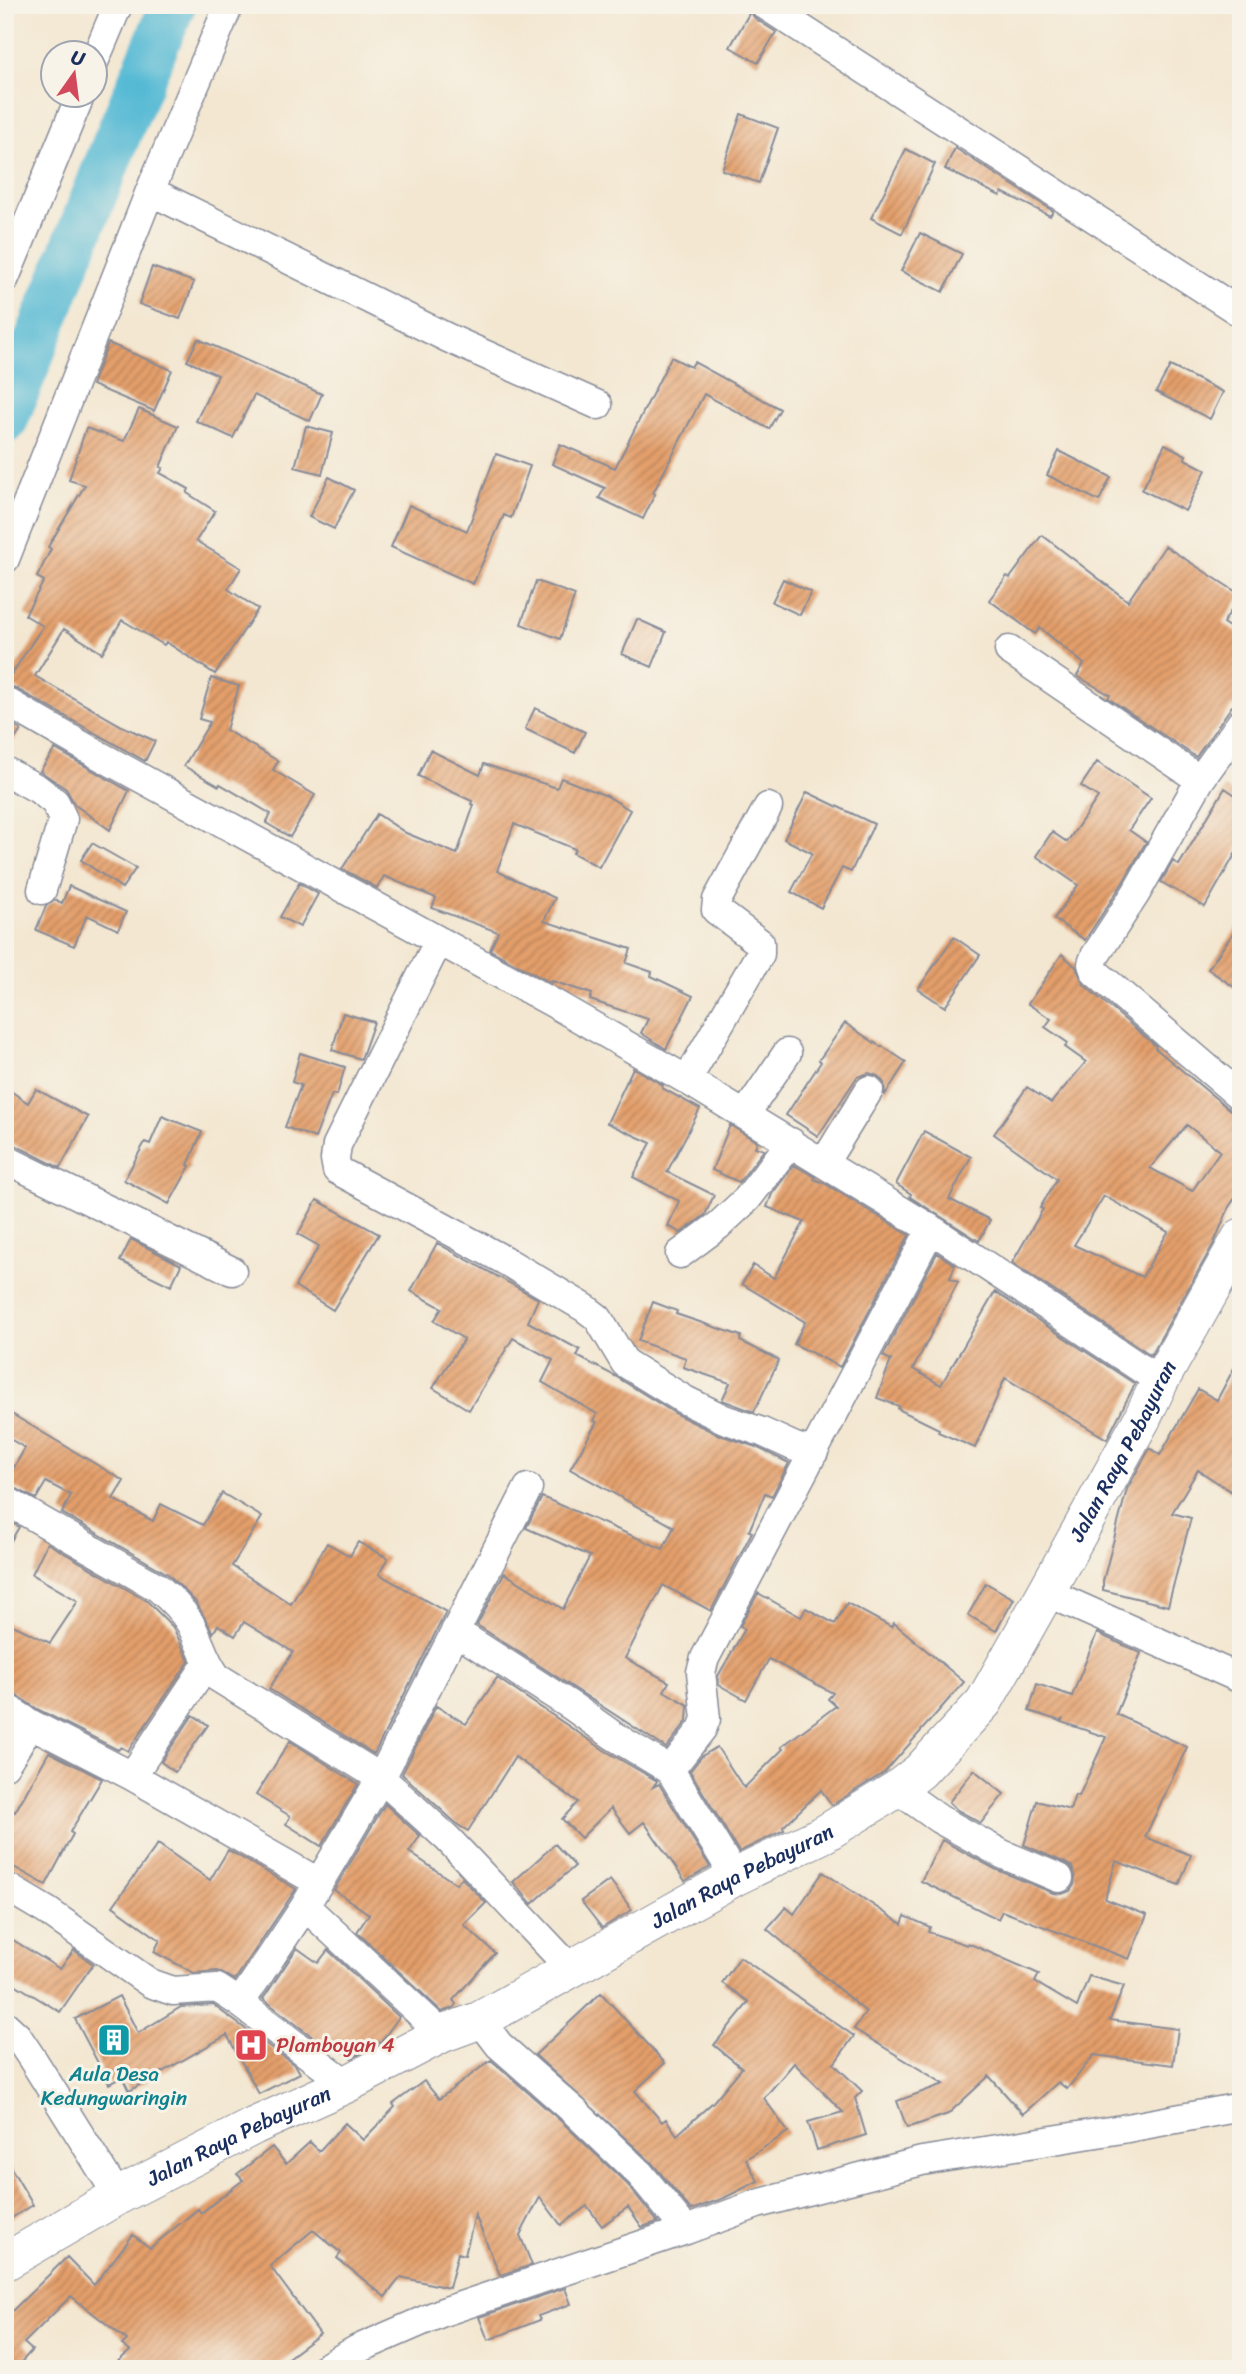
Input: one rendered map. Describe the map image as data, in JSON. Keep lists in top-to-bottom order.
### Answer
{
  "streets": {
    "main road": ["Jalan Raya Pebayuran"]
  },
  "places": {
    "building": ["Aula Desa Kedungwaringin"],
    "hospital": ["Plamboyan 4"]
  },
  "north": "top"
}
